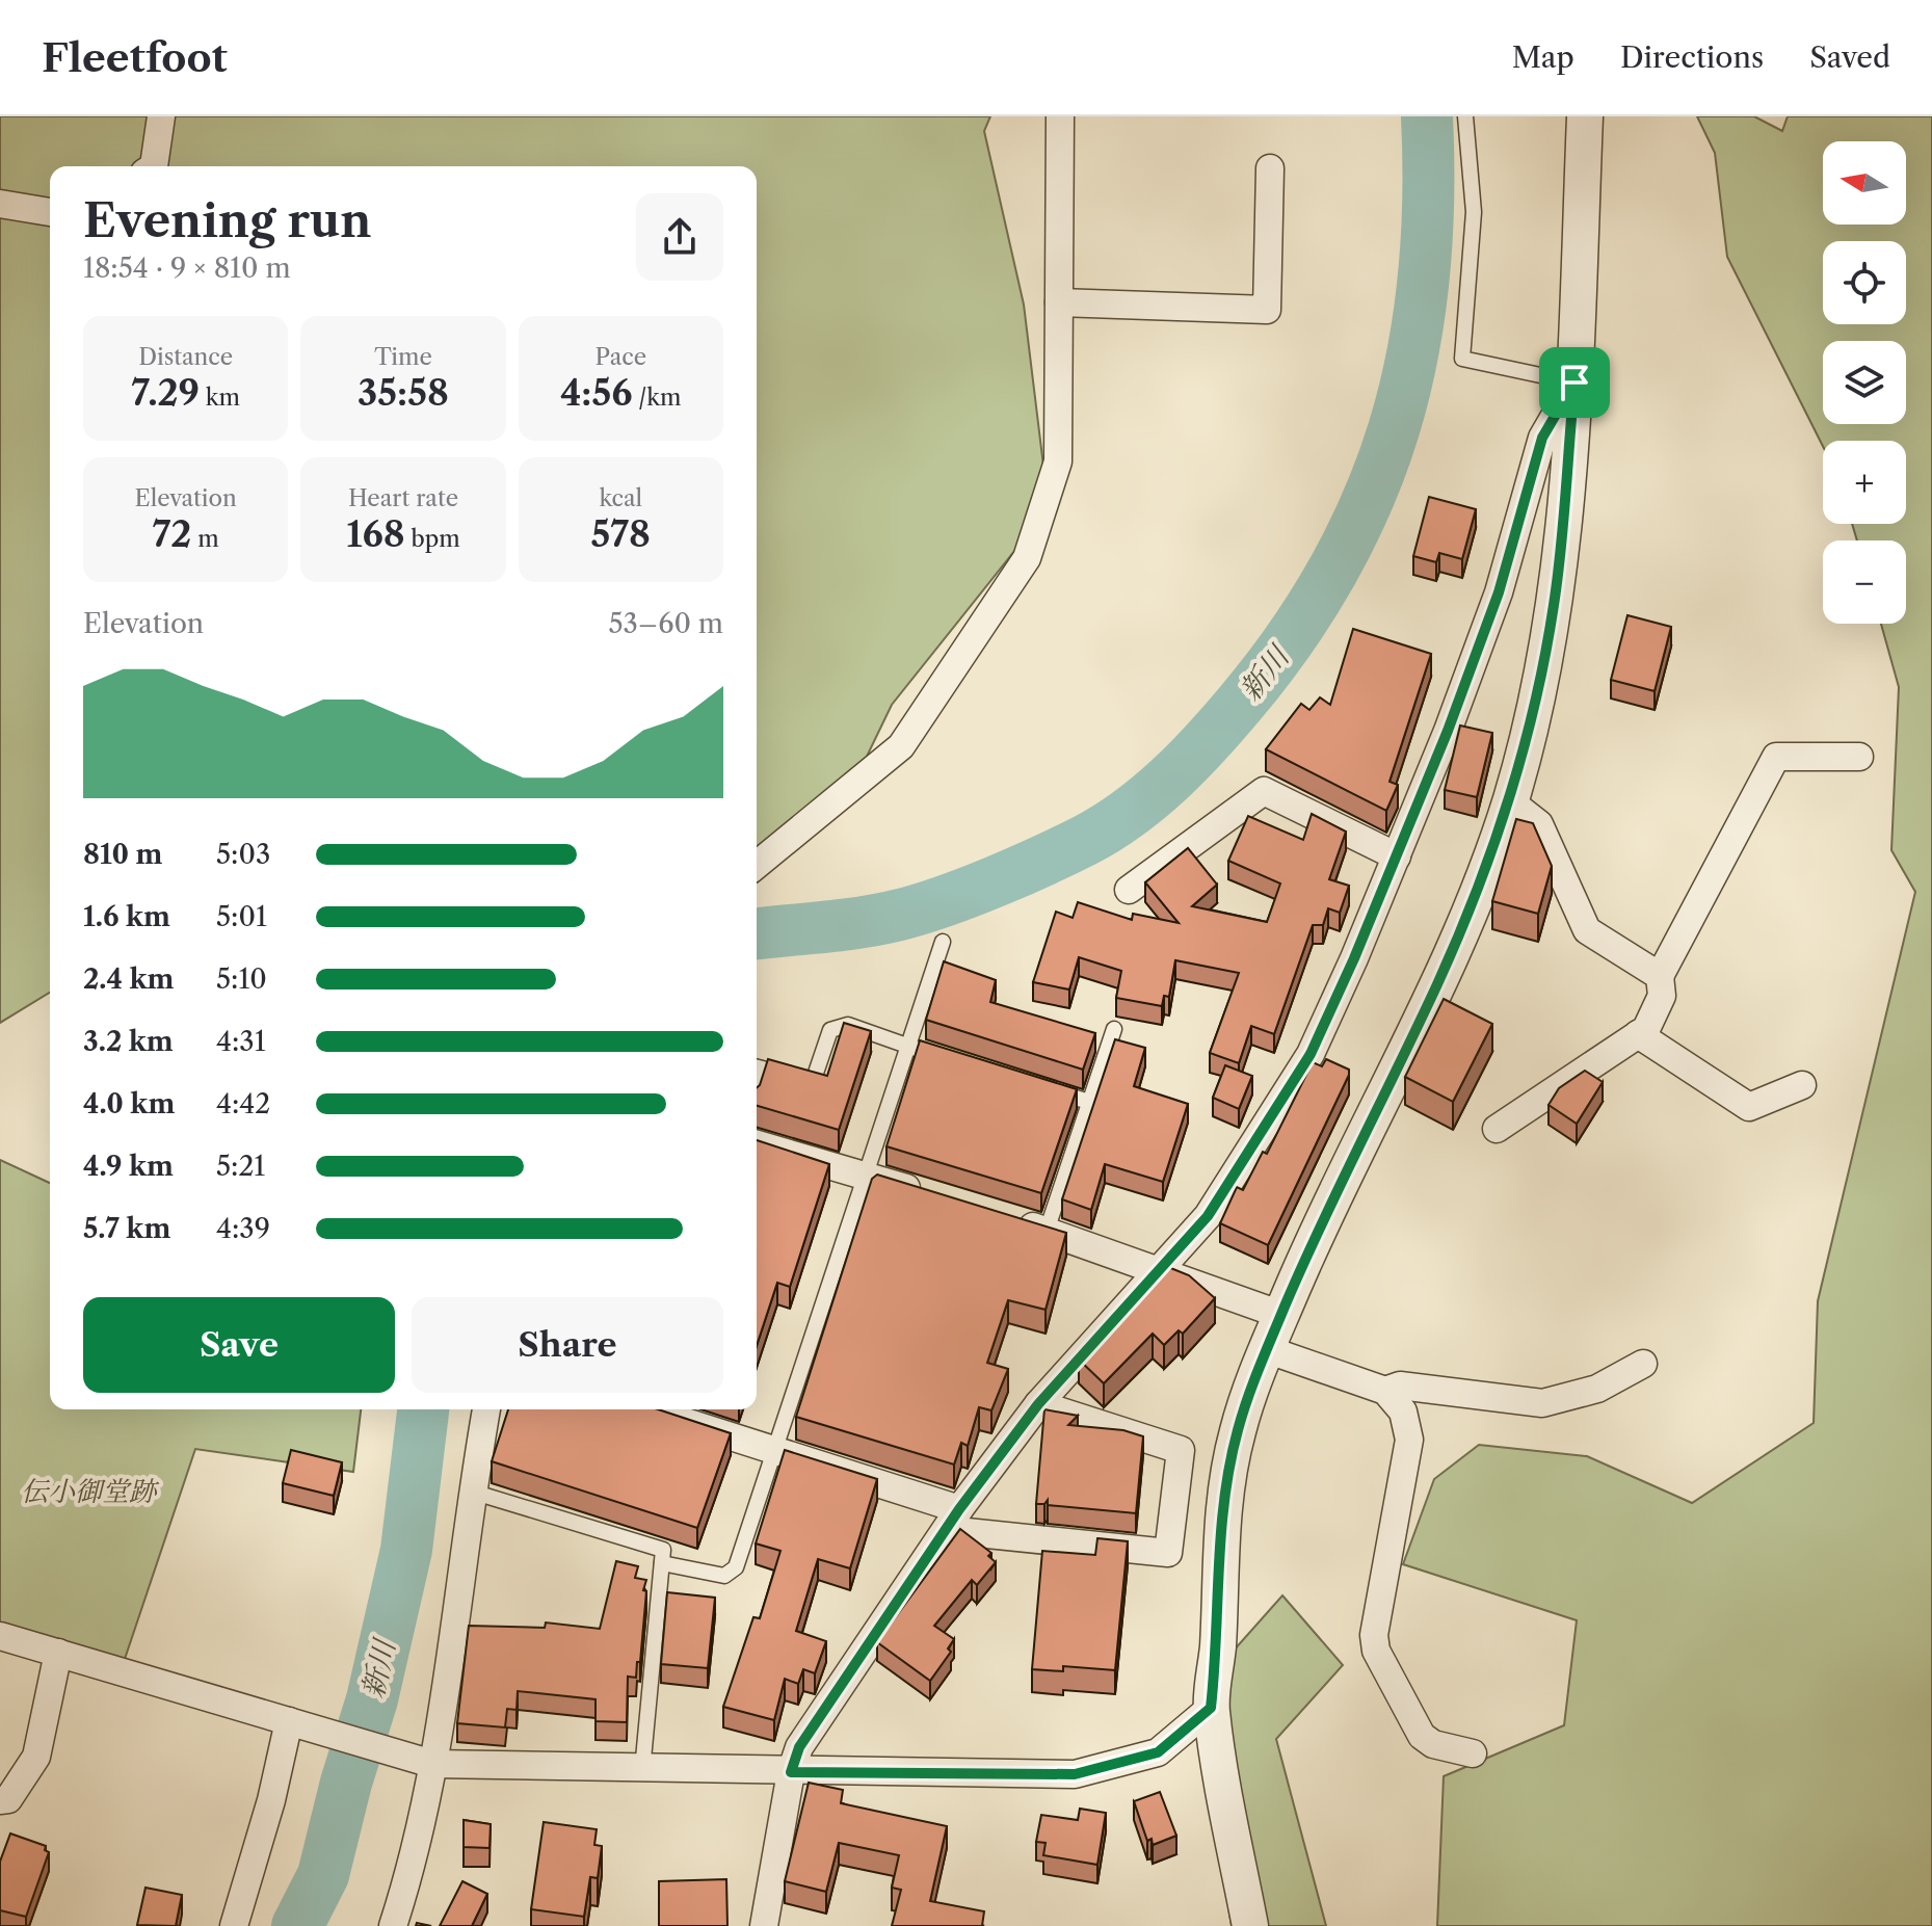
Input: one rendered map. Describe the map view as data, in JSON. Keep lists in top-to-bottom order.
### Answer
{
  "water": ["新川"],
  "parks": ["伝小御堂跡"],
  "north": "left",
  "page": {
    "header": "Fleetfoot",
    "nav": ["Map", "Directions", "Saved"],
    "map_buttons": ["+", "−"],
    "heading": ["Evening run", "18:54 · 9 × 810 m"],
    "stats": [
      ["Distance", "7.29 km"],
      ["Time", "35:58"],
      ["Pace", "4:56 /km"],
      ["Elevation", "72 m"],
      ["Heart rate", "168 bpm"],
      ["kcal", "578"]
    ],
    "chart": ["Elevation", "53–60 m"],
    "list": [
      {
        "name": "810 m",
        "note": "5:03"
      },
      {
        "name": "1.6 km",
        "note": "5:01"
      },
      {
        "name": "2.4 km",
        "note": "5:10"
      },
      {
        "name": "3.2 km",
        "note": "4:31"
      },
      {
        "name": "4.0 km",
        "note": "4:42"
      },
      {
        "name": "4.9 km",
        "note": "5:21"
      },
      {
        "name": "5.7 km",
        "note": "4:39"
      }
    ],
    "buttons": ["Save", "Share"]
  }
}
